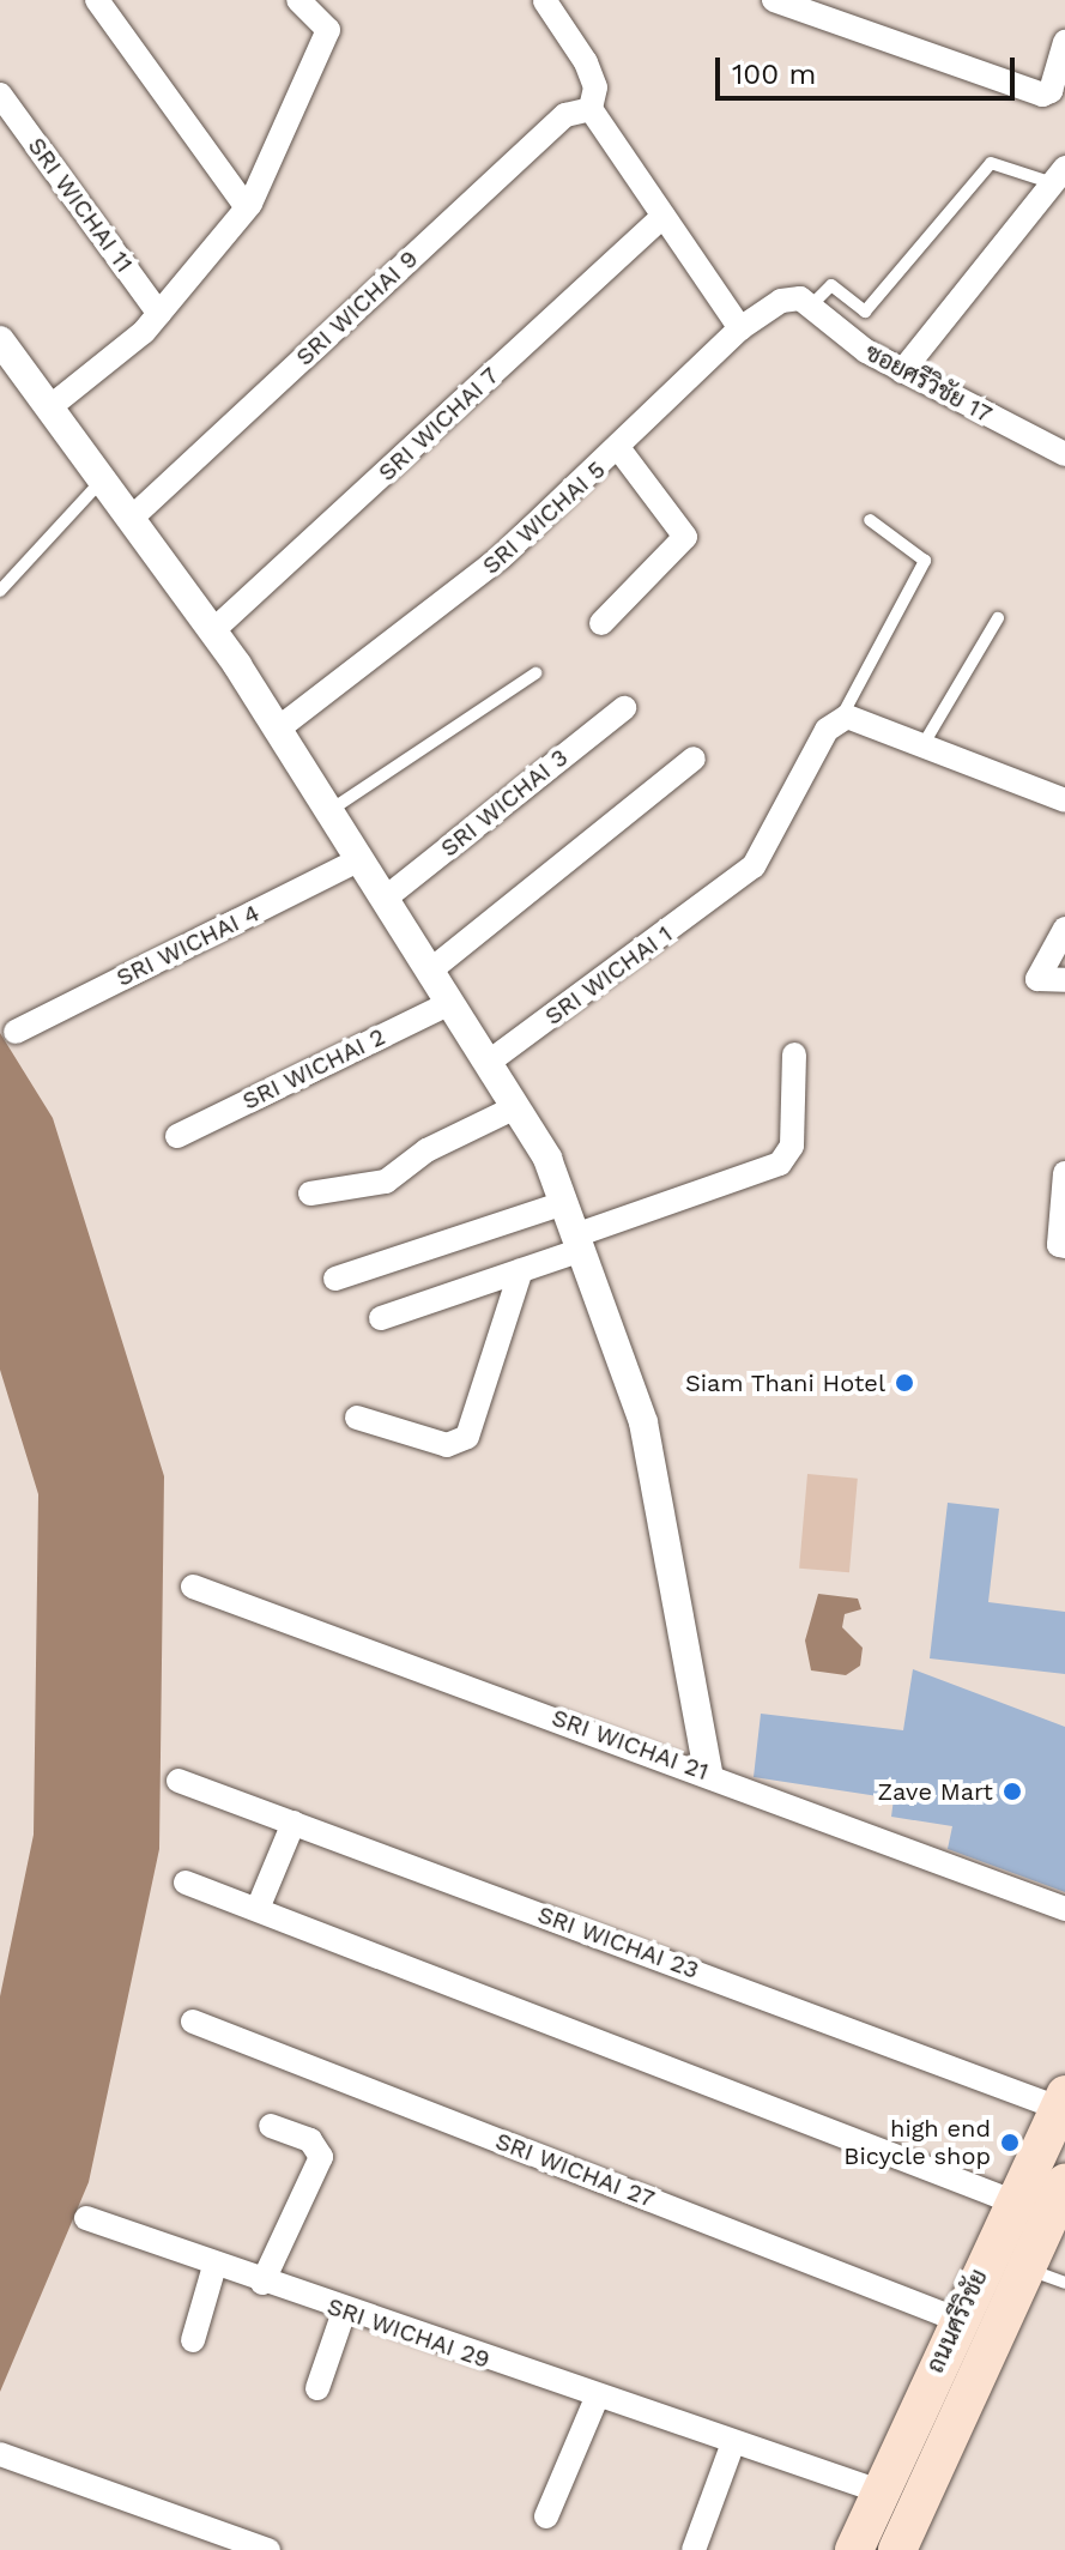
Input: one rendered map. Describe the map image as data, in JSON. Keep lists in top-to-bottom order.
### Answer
{
  "streets": {
    "main road": ["ถนนศรีวิชัย"],
    "street": [
      "SRI WICHAI 11",
      "SRI WICHAI 9",
      "ซอยศรีวิชัย 17",
      "SRI WICHAI 7",
      "SRI WICHAI 5",
      "SRI WICHAI 3",
      "SRI WICHAI 4",
      "SRI WICHAI 1",
      "SRI WICHAI 2",
      "SRI WICHAI 21",
      "SRI WICHAI 23",
      "SRI WICHAI 27",
      "SRI WICHAI 29"
    ]
  },
  "crossings": [
    ["ซอยศรีวิชัย 17", "SRI WICHAI 5"],
    ["SRI WICHAI 23", "ถนนศรีวิชัย"],
    ["SRI WICHAI 27", "ถนนศรีวิชัย"],
    ["ถนนศรีวิชัย", "SRI WICHAI 29"]
  ],
  "places": ["Siam Thani Hotel", "Zave Mart", "high end Bicycle shop"],
  "scale_bar": "100 m"
}
